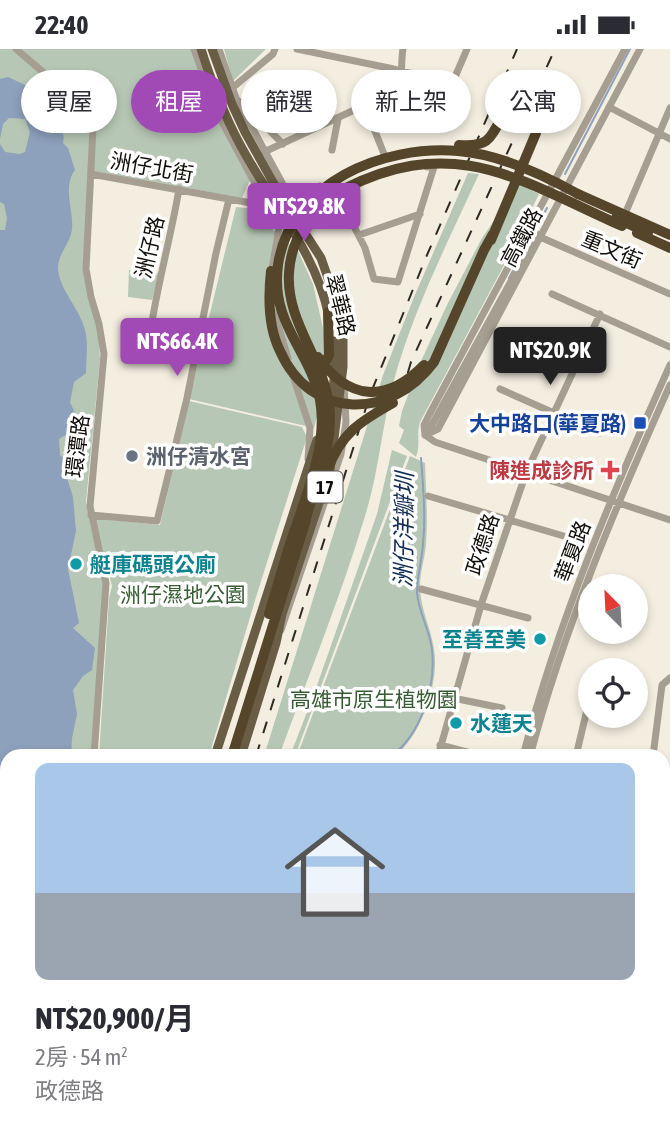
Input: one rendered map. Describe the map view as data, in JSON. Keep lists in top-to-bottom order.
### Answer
{
  "streets": {
    "main road": ["翠華路", "17"],
    "street": [
      "洲仔北街",
      "高鐵路",
      "洲仔路",
      "重文街",
      "環潭路",
      "政德路",
      "華夏路"
    ]
  },
  "crossings": [
    ["洲仔北街", "洲仔路"],
    ["洲仔北街", "翠華路"],
    ["洲仔北街", "環潭路"],
    ["高鐵路", "重文街"]
  ],
  "water": ["洲仔洋瓣圳"],
  "parks": ["洲仔濕地公園", "高雄市原生植物園"],
  "places": {
    "transit": ["大中路口(華夏路)"],
    "other": [
      "洲仔清水宮",
      "艇庫碼頭公廁",
      "至善至美",
      "水蓮天"
    ],
    "health": ["陳進成診所"]
  },
  "north": "top left",
  "page": {
    "status": "22:40",
    "chip": [
      "買屋",
      "租屋",
      "篩選",
      "新上架",
      "公寓"
    ],
    "price": ["NT$29.8K", "NT$66.4K", "NT$20.9K"],
    "list": [
      {
        "name": "NT$20,900/月",
        "note": "2房 · 54 m² · 政德路"
      }
    ]
  }
}
